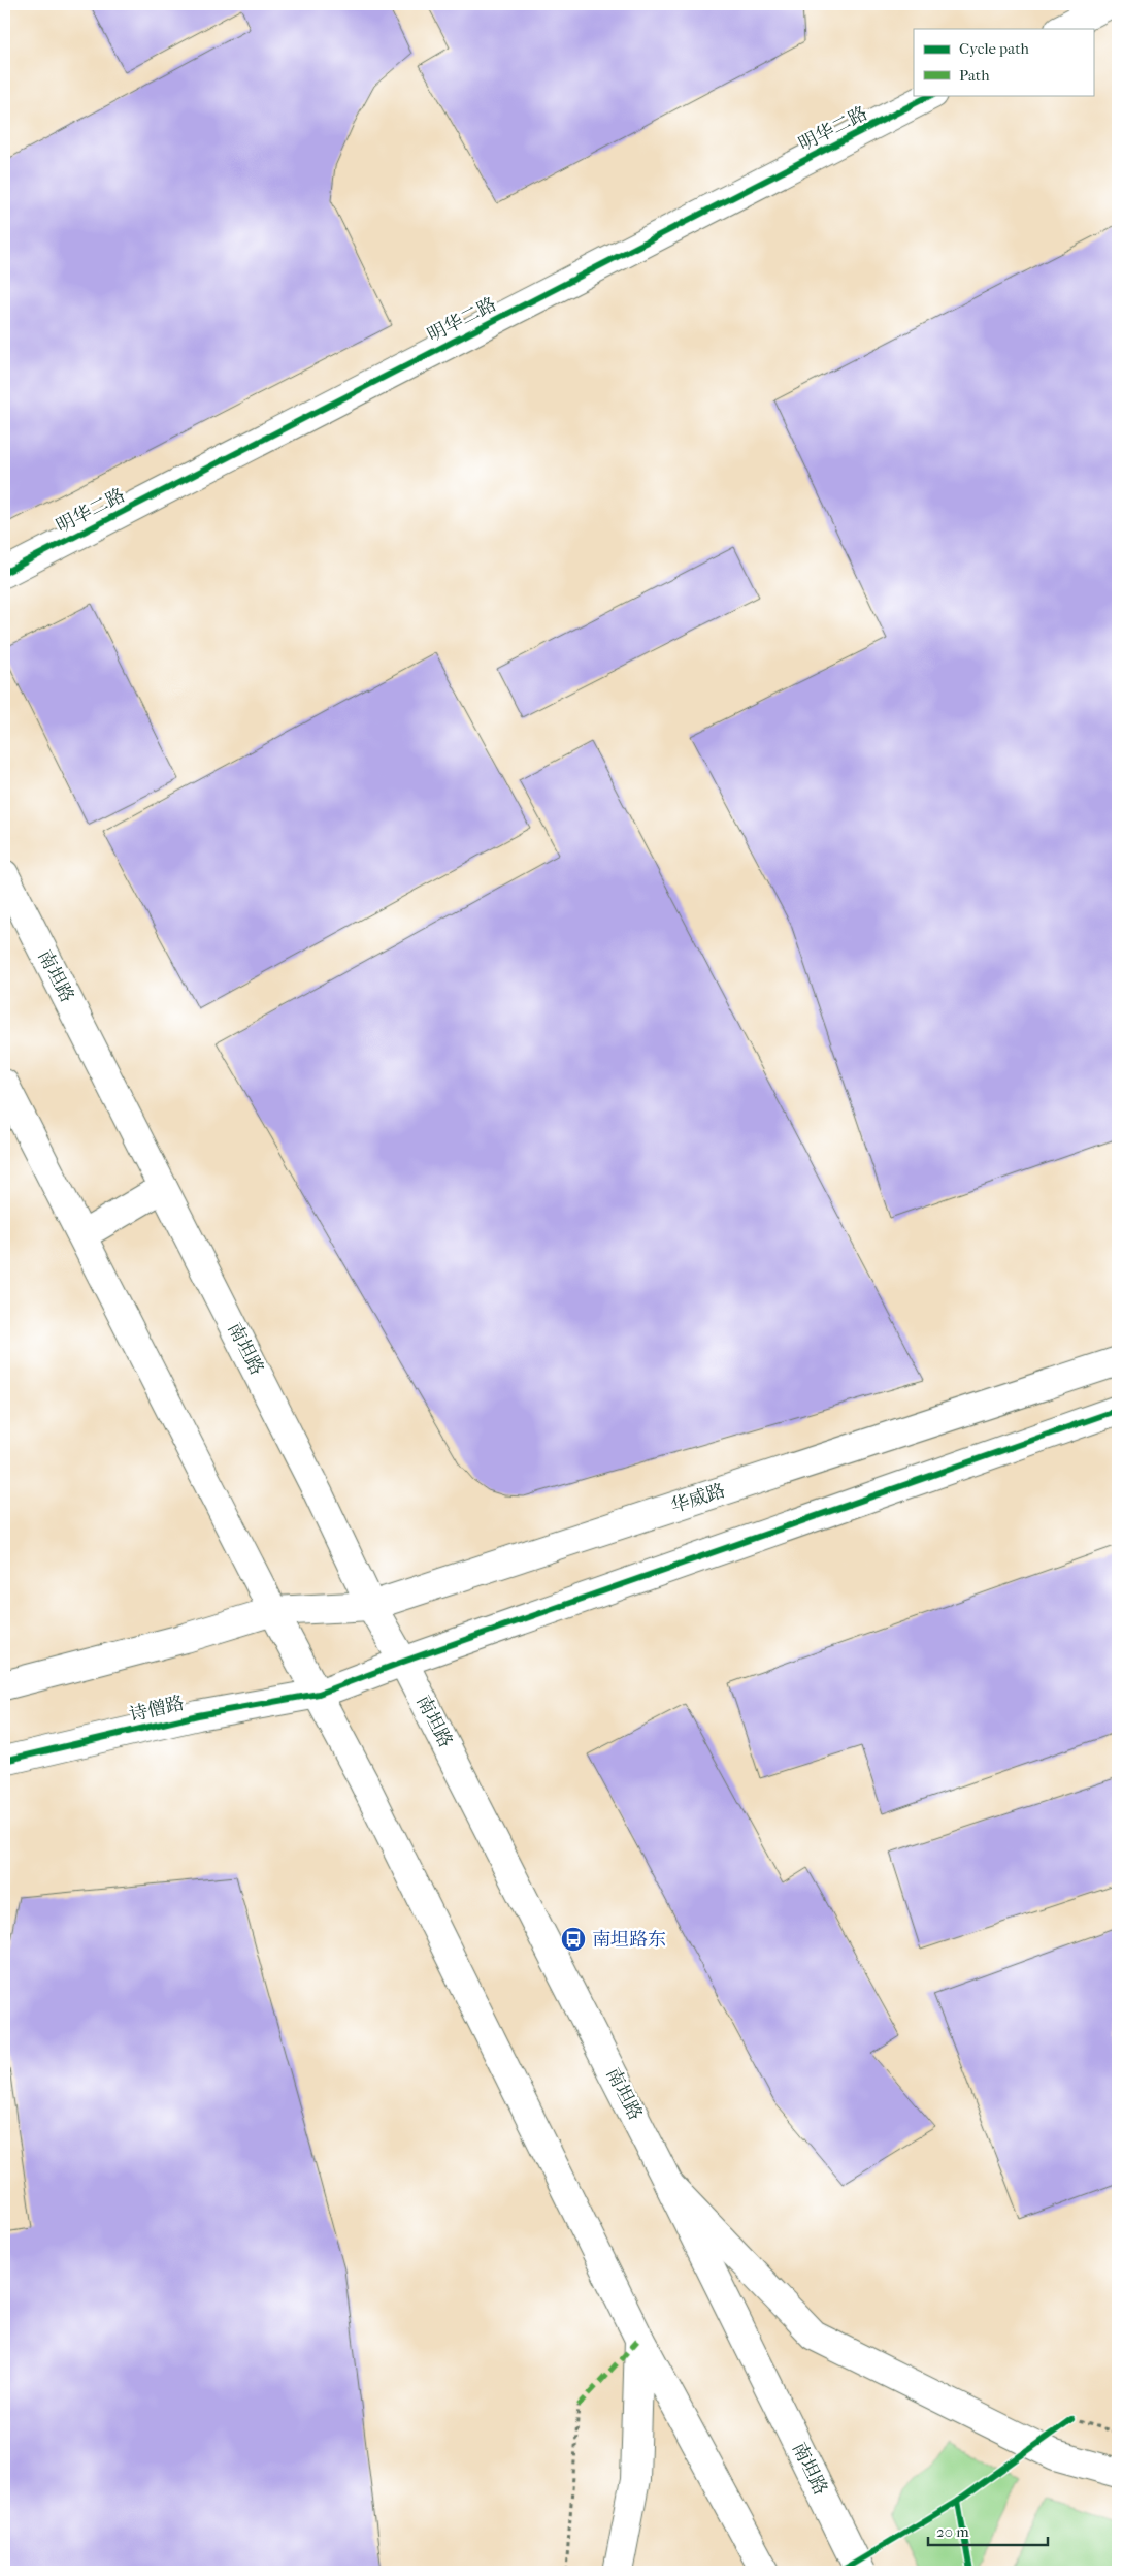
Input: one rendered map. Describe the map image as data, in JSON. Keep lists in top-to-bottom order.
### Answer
{
  "streets": {
    "main road": [
      "明华二路",
      "南坦路",
      "华威路",
      "诗僧路"
    ]
  },
  "crossings": [
    ["南坦路", "华威路"],
    ["南坦路", "诗僧路"]
  ],
  "places": {
    "bus stop": ["南坦路东"]
  },
  "legend": ["Cycle path", "Path"],
  "scale_bar": "20 m"
}
